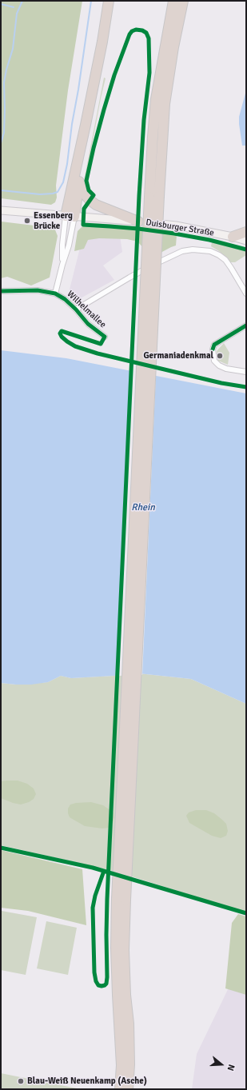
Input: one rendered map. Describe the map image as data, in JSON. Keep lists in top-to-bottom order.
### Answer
{
  "streets": {
    "main road": ["Duisburger Straße"],
    "street": ["Wilhelmallee"]
  },
  "water": ["Rhein"],
  "places": ["Essenberg Brücke", "Germaniadenkmal", "Blau-Weiß Neuenkamp (Asche)"],
  "north": "right"
}
